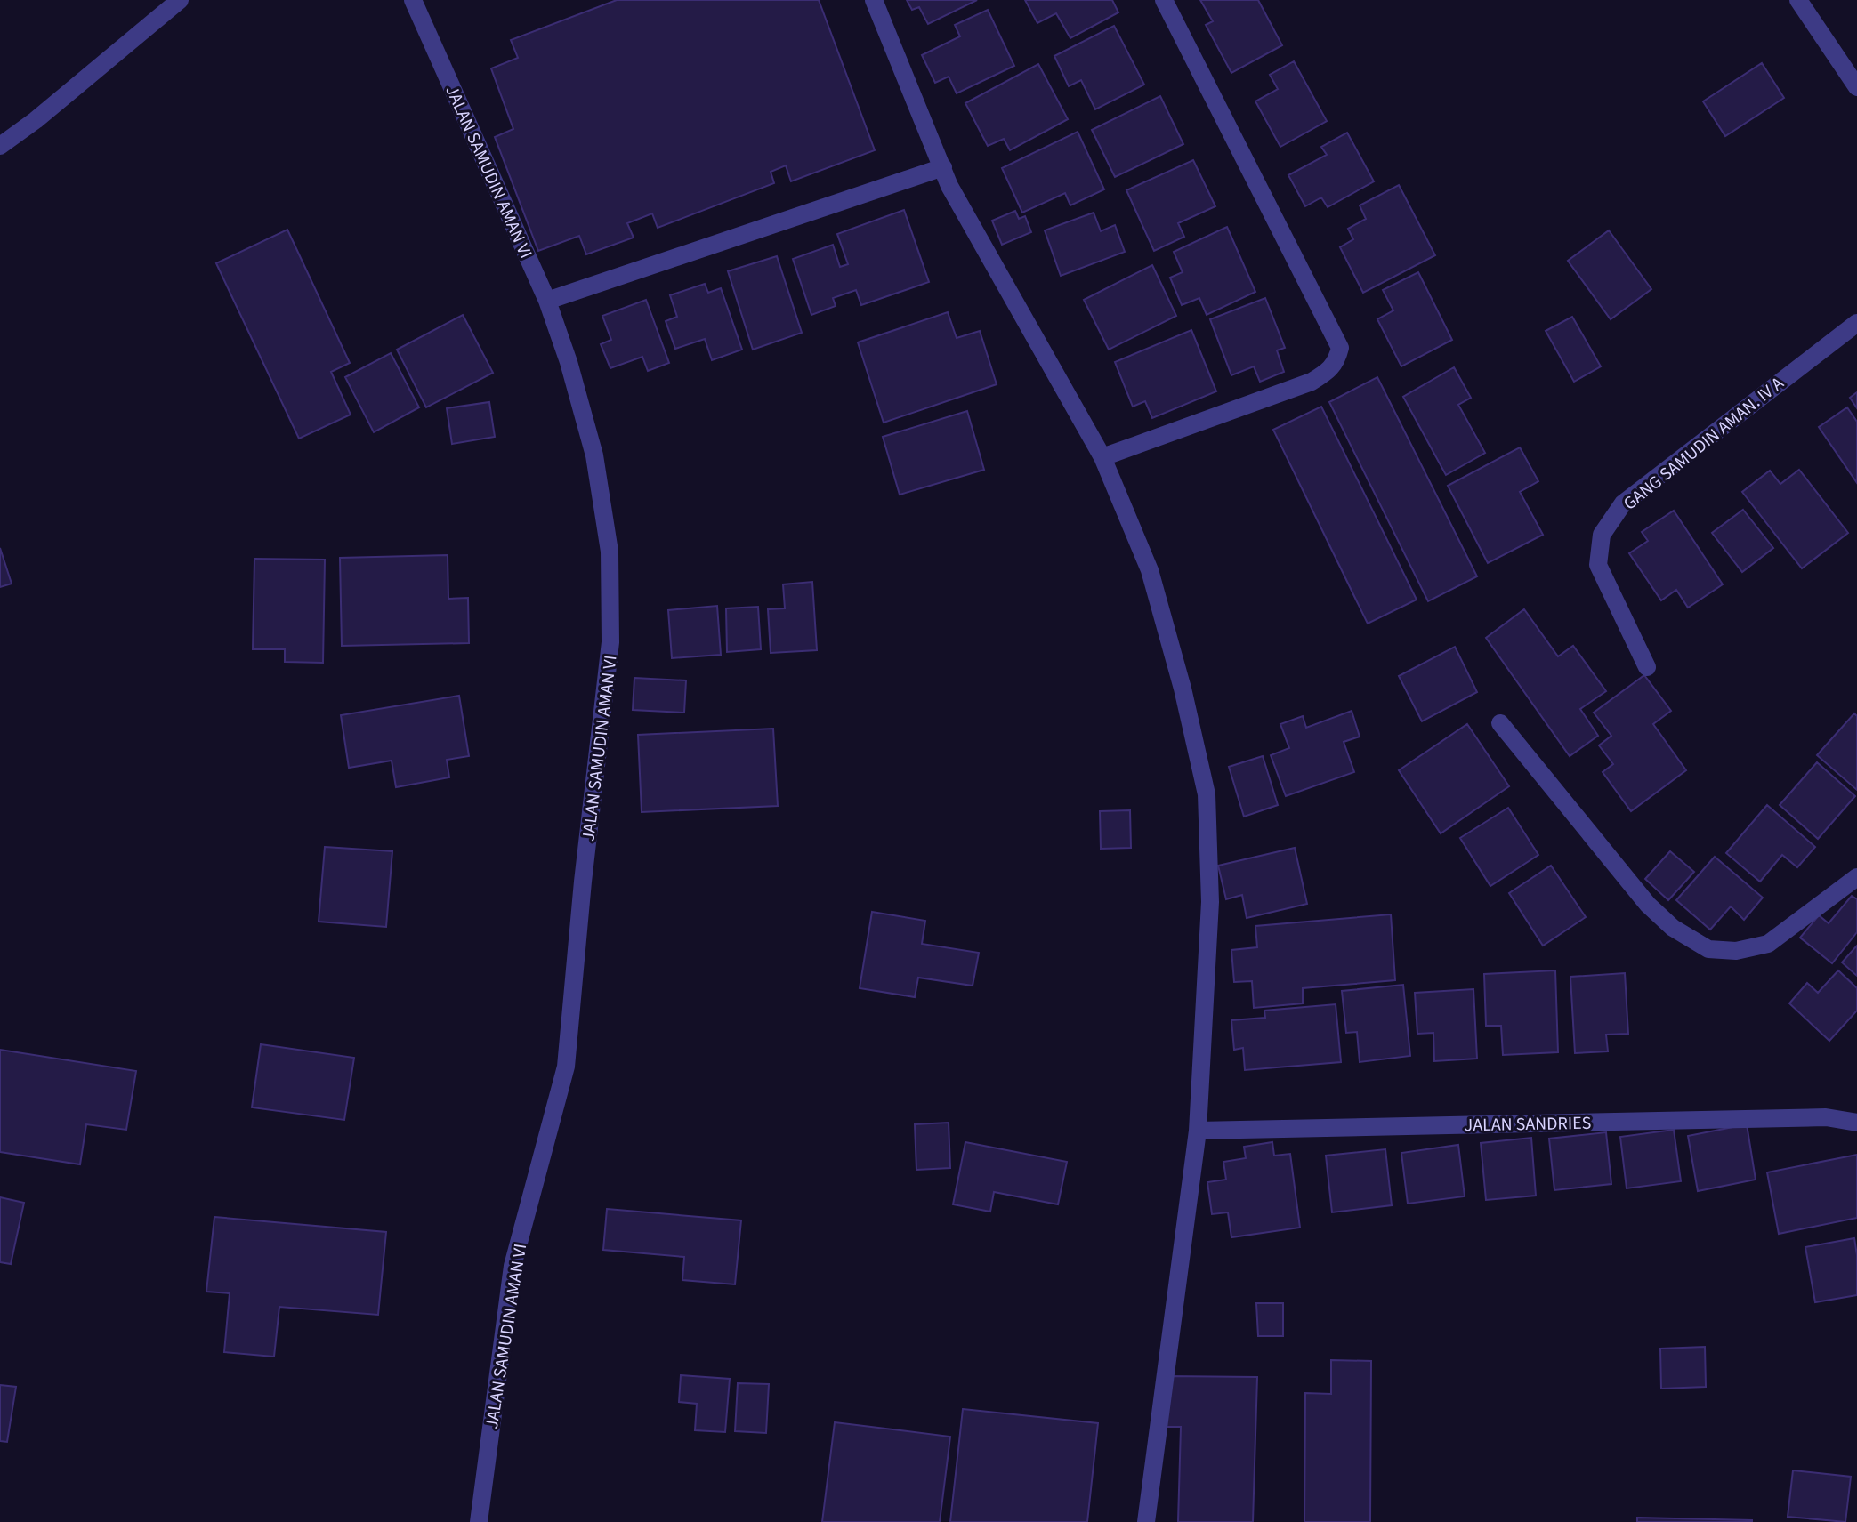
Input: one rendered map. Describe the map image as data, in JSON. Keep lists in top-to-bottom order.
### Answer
{
  "streets": {
    "street": ["JALAN SAMUDIN AMAN VI", "GANG SAMUDIN AMAN. IV A", "JALAN SANDRIES"]
  }
}
